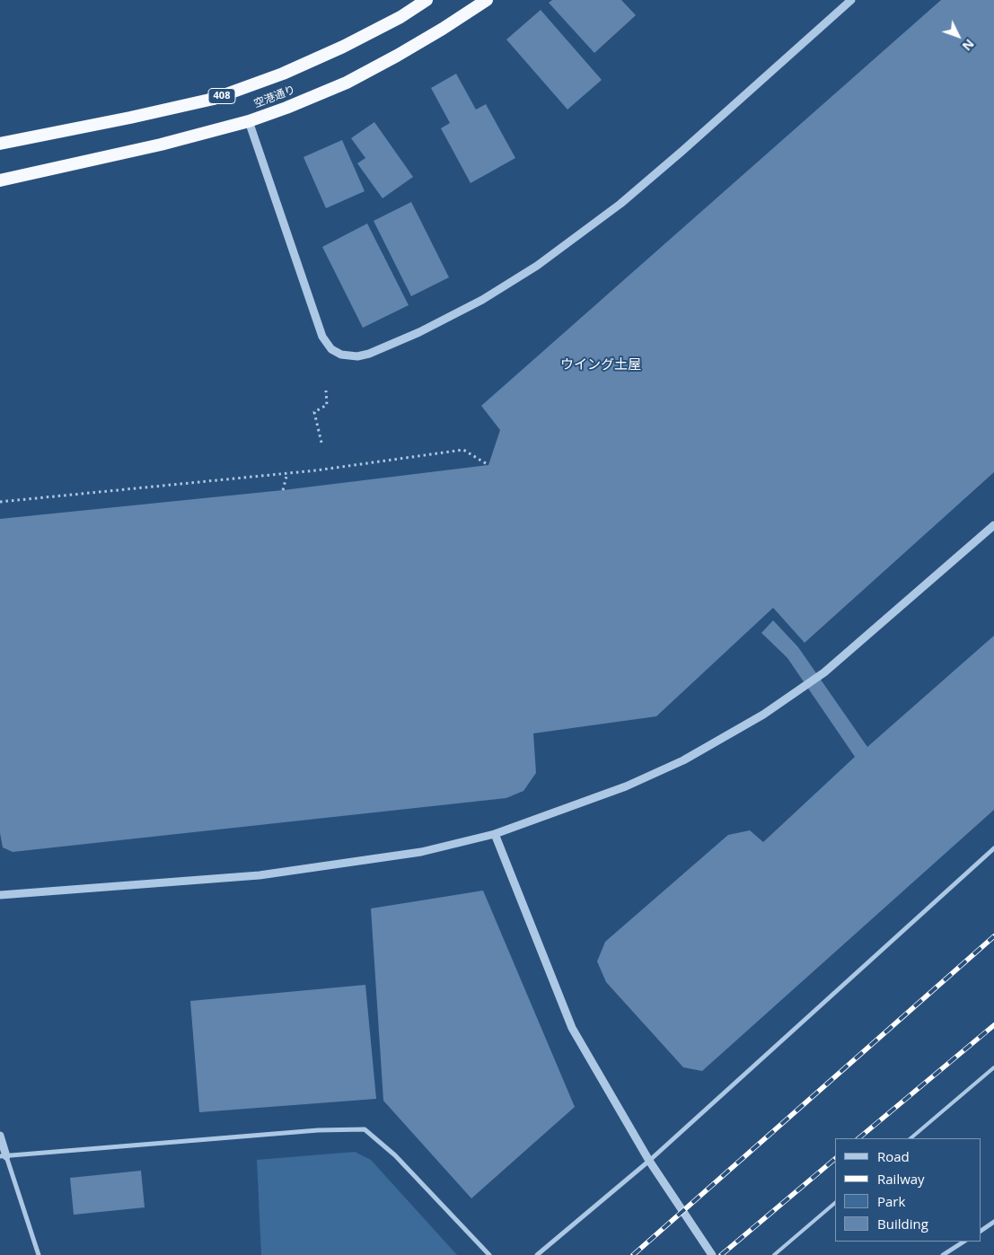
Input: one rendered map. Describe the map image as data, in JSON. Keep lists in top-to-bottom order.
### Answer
{
  "streets": {
    "highway": ["408", "空港通り"]
  },
  "districts": ["ウイング土屋"],
  "legend": [
    "Road",
    "Railway",
    "Park",
    "Building"
  ],
  "north": "bottom right"
}
